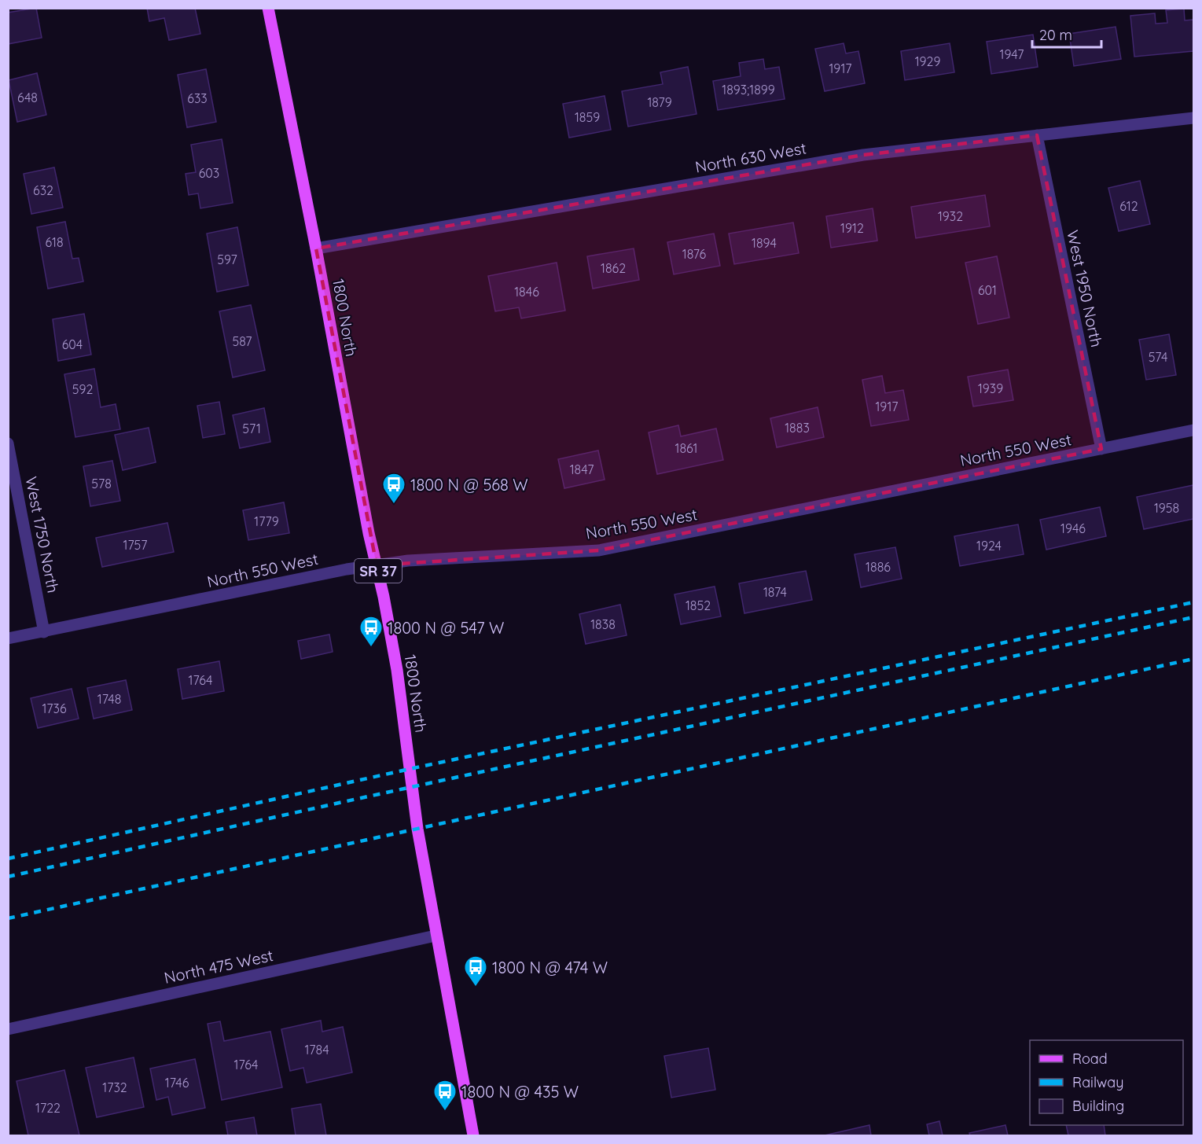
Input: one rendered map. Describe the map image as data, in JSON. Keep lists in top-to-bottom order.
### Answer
{
  "streets": {
    "main road": ["1800 North", "SR 37"],
    "street": [
      "North 630 West",
      "West 1950 North",
      "North 550 West",
      "West 1750 North",
      "North 475 West"
    ]
  },
  "crossings": [
    ["North 630 West", "West 1950 North"],
    ["North 630 West", "1800 North"],
    ["West 1950 North", "North 550 West"],
    ["1800 North", "North 550 West"],
    ["1800 North", "North 475 West"],
    ["North 550 West", "West 1750 North"]
  ],
  "places": {
    "bus stop": [
      "1800 N @ 568 W",
      "1800 N @ 547 W",
      "1800 N @ 474 W",
      "1800 N @ 435 W"
    ]
  },
  "house_numbers": [
    "1947",
    "1929",
    "1917",
    "1893;1899",
    "648",
    "633",
    "1879",
    "1859",
    "603",
    "632",
    "612",
    "1932",
    "1912",
    "618",
    "1894",
    "1876",
    "597",
    "1862",
    "601",
    "1846",
    "587",
    "604",
    "574",
    "1939",
    "592",
    "1917",
    "1883",
    "571",
    "1861",
    "1847",
    "578",
    "1958",
    "1779",
    "1946",
    "1757",
    "1924",
    "1886",
    "1874",
    "1852",
    "1838",
    "1764",
    "1748",
    "1736",
    "1784",
    "1764",
    "1746",
    "1732",
    "1722"
  ],
  "legend": ["Road", "Railway", "Building"],
  "scale_bar": "20 m"
}
